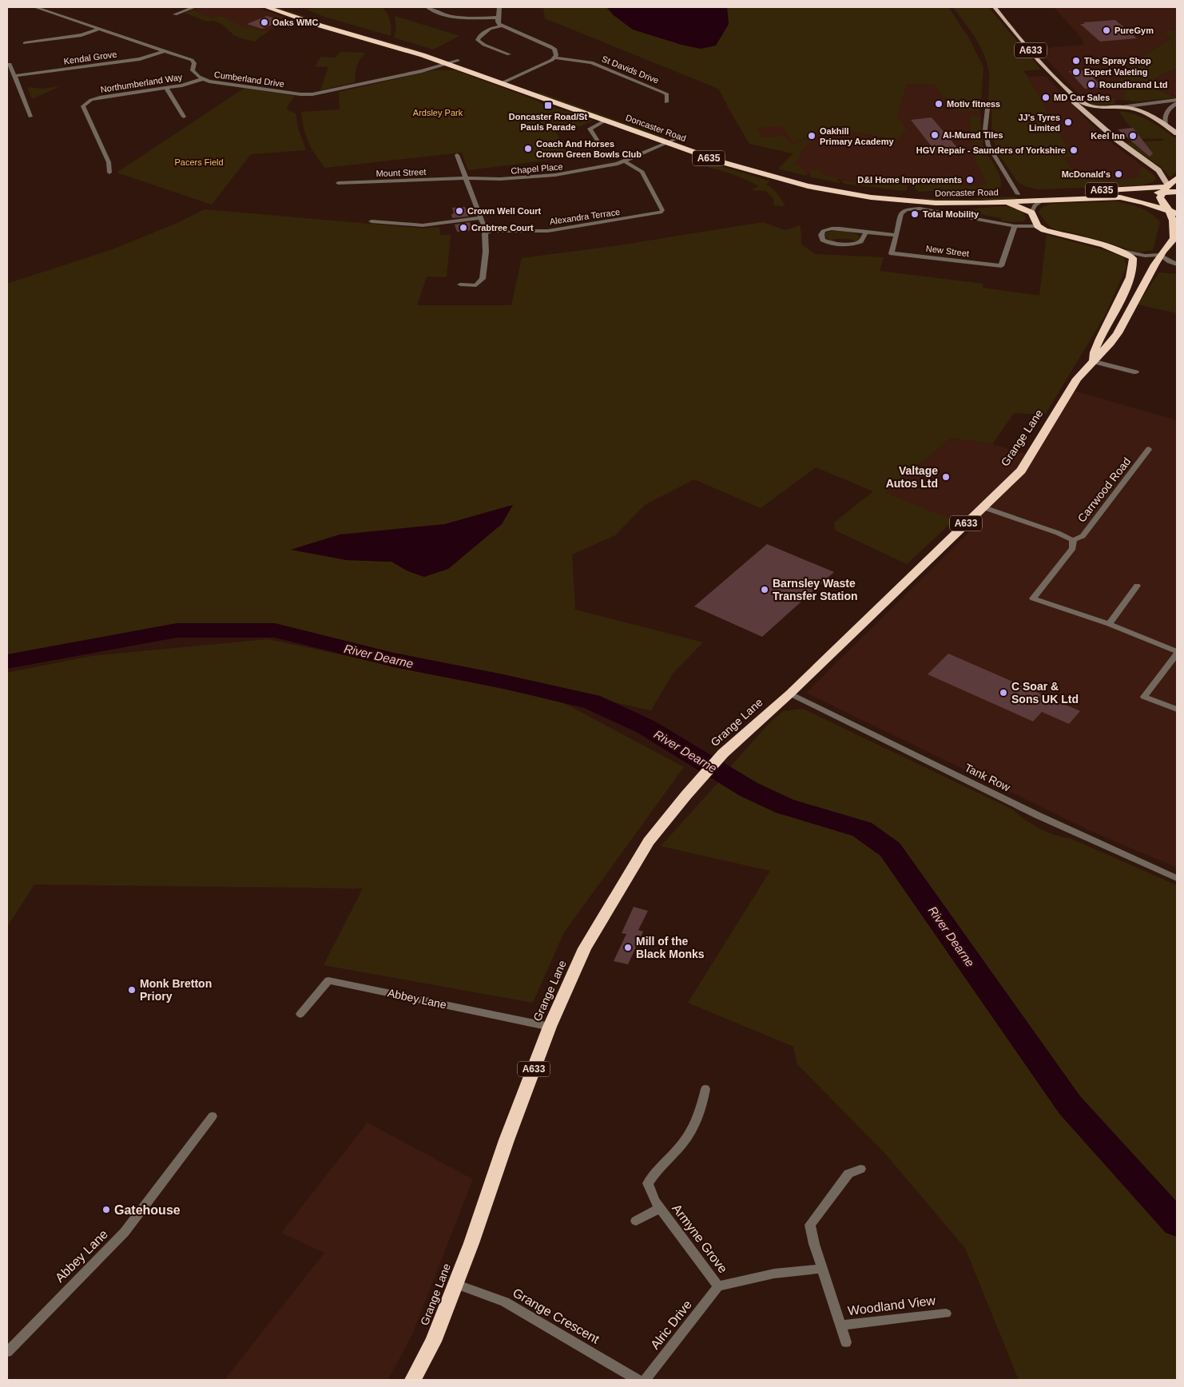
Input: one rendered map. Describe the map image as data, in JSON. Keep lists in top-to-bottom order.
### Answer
{
  "streets": {
    "highway": [
      "A633",
      "Doncaster Road",
      "A635",
      "Grange Lane"
    ],
    "street": [
      "Kendal Grove",
      "St Davids Drive",
      "Cumberland Drive",
      "Northumberland Way",
      "Chapel Place",
      "Mount Street",
      "Alexandra Terrace",
      "New Street",
      "Carrwood Road",
      "Tank Row",
      "Abbey Lane",
      "Armyne Grove",
      "Woodland View",
      "Grange Crescent",
      "Alric Drive"
    ]
  },
  "crossings": [
    ["A633", "Doncaster Road"],
    ["A633", "Grange Lane"],
    ["Kendal Grove", "Cumberland Drive"],
    ["Cumberland Drive", "Northumberland Way"],
    ["Cumberland Drive", "Doncaster Road"],
    ["Doncaster Road", "Chapel Place"],
    ["Doncaster Road", "New Street"],
    ["Chapel Place", "Mount Street"],
    ["Chapel Place", "Alexandra Terrace"],
    ["Grange Lane", "Tank Row"],
    ["Grange Lane", "Abbey Lane"],
    ["Grange Lane", "Grange Crescent"],
    ["Armyne Grove", "Alric Drive"]
  ],
  "water": ["River Dearne"],
  "parks": ["Ardsley Park", "Pacers Field"],
  "places": {
    "other": [
      "Oaks WMC",
      "PureGym",
      "The Spray Shop",
      "Expert Valeting",
      "Roundbrand Ltd",
      "MD Car Sales",
      "Motiv fitness",
      "JJ's Tyres Limited",
      "Al-Murad Tiles",
      "Oakhill Primary Academy",
      "Keel Inn",
      "Coach And Horses Crown Green Bowls Club",
      "HGV Repair - Saunders of Yorkshire",
      "McDonald's",
      "D&I Home Improvements",
      "Crown Well Court",
      "Total Mobility",
      "Crabtree Court",
      "Valtage Autos Ltd",
      "Barnsley Waste Transfer Station",
      "C Soar & Sons UK Ltd",
      "Mill of the Black Monks",
      "Monk Bretton Priory",
      "Gatehouse"
    ],
    "transit": ["Doncaster Road/St Pauls Parade"]
  }
}
